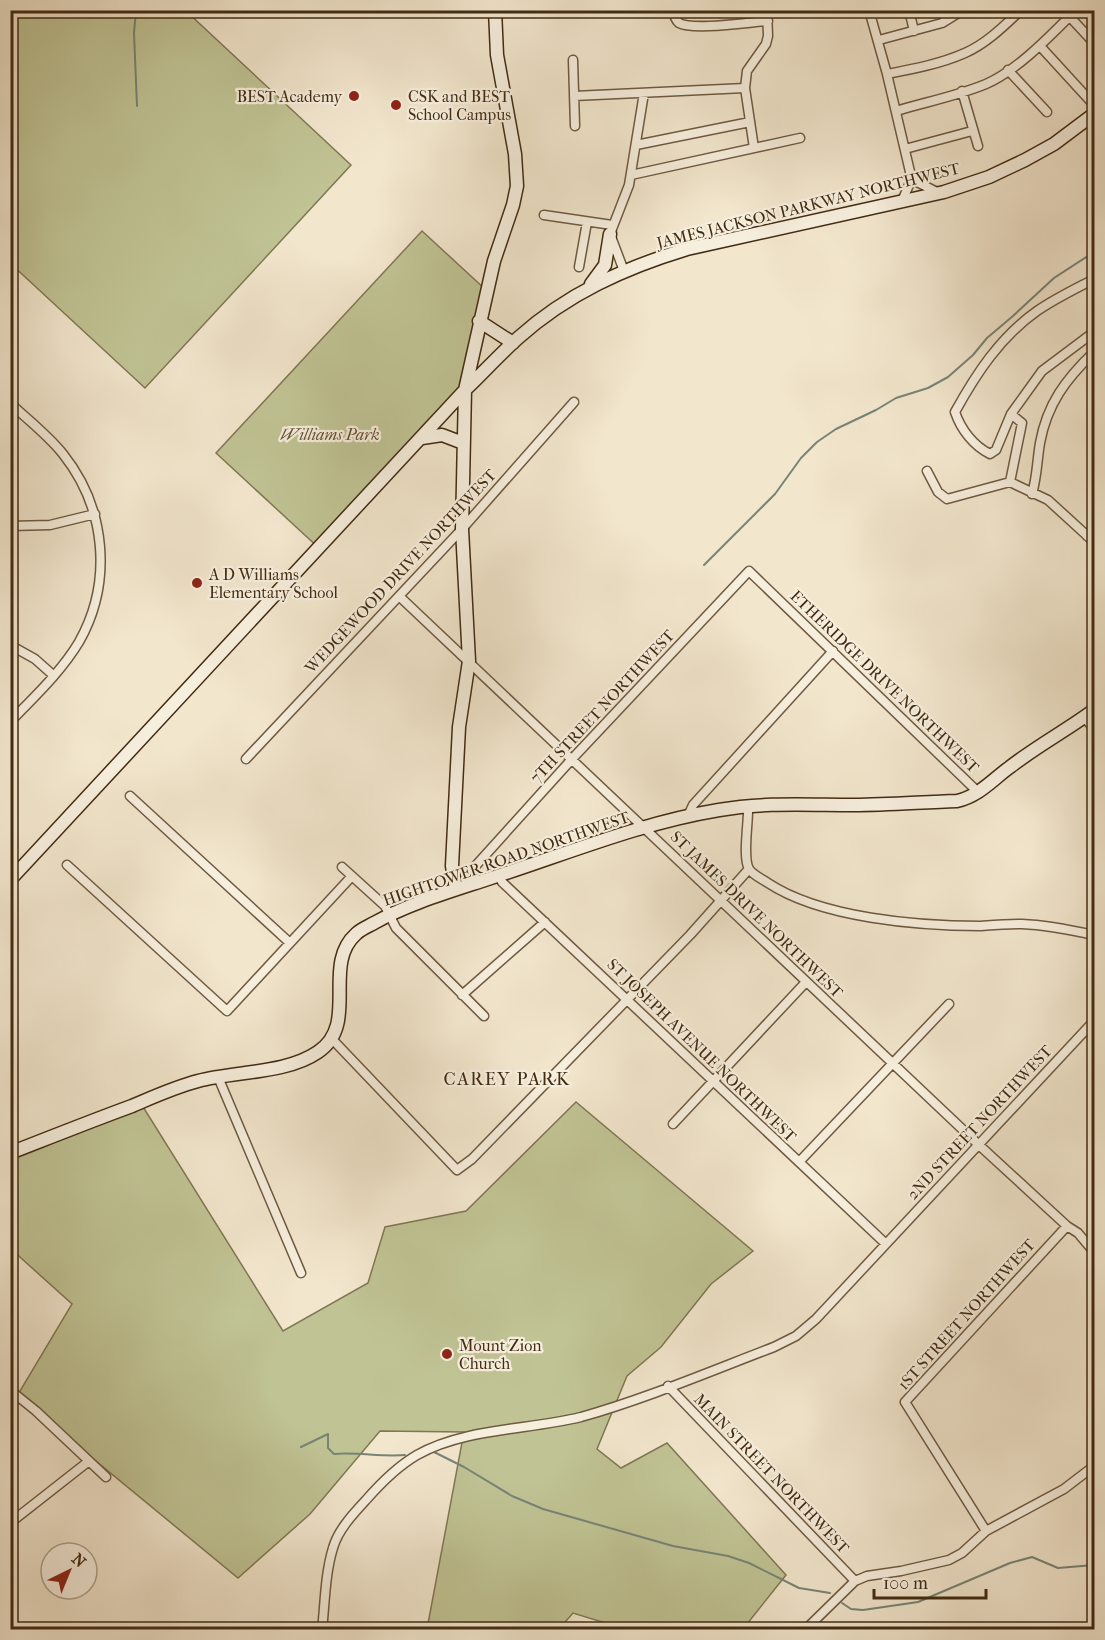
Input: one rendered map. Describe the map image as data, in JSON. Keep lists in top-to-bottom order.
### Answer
{
  "streets": {
    "street": [
      "JAMES JACKSON PARKWAY NORTHWEST",
      "WEDGEWOOD DRIVE NORTHWEST",
      "ETHERIDGE DRIVE NORTHWEST",
      "7TH STREET NORTHWEST",
      "HIGHTOWER ROAD NORTHWEST",
      "ST JAMES DRIVE NORTHWEST",
      "ST JOSEPH AVENUE NORTHWEST",
      "2ND STREET NORTHWEST",
      "1ST STREET NORTHWEST",
      "MAIN STREET NORTHWEST"
    ]
  },
  "crossings": [
    ["WEDGEWOOD DRIVE NORTHWEST", "ST JAMES DRIVE NORTHWEST"],
    ["ETHERIDGE DRIVE NORTHWEST", "7TH STREET NORTHWEST"],
    ["ETHERIDGE DRIVE NORTHWEST", "HIGHTOWER ROAD NORTHWEST"],
    ["7TH STREET NORTHWEST", "HIGHTOWER ROAD NORTHWEST"],
    ["7TH STREET NORTHWEST", "ST JAMES DRIVE NORTHWEST"],
    ["HIGHTOWER ROAD NORTHWEST", "ST JAMES DRIVE NORTHWEST"],
    ["HIGHTOWER ROAD NORTHWEST", "ST JOSEPH AVENUE NORTHWEST"],
    ["ST JAMES DRIVE NORTHWEST", "2ND STREET NORTHWEST"],
    ["ST JAMES DRIVE NORTHWEST", "1ST STREET NORTHWEST"],
    ["ST JOSEPH AVENUE NORTHWEST", "2ND STREET NORTHWEST"],
    ["2ND STREET NORTHWEST", "MAIN STREET NORTHWEST"]
  ],
  "districts": ["CAREY PARK"],
  "parks": ["Williams Park"],
  "places": [
    "BEST Academy",
    "CSK and BEST School Campus",
    "A D Williams Elementary School",
    "Mount Zion Church"
  ],
  "scale_bar": "100 m",
  "north": "top right"
}
